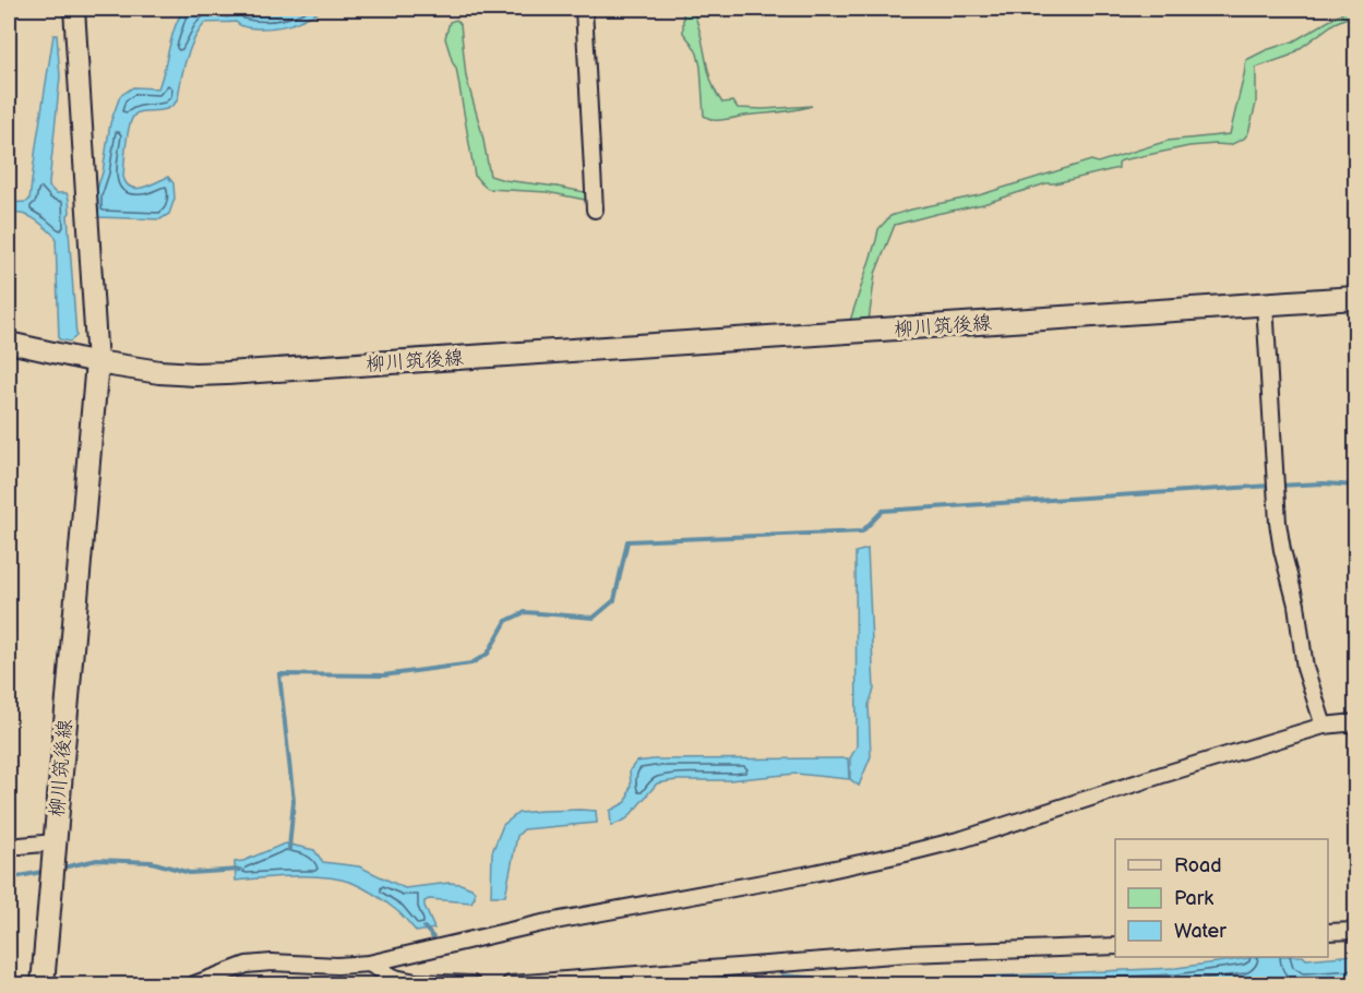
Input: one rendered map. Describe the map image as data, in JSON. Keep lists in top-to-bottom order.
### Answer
{
  "streets": {
    "main road": ["柳川筑後線"]
  },
  "legend": ["Road", "Park", "Water"]
}
